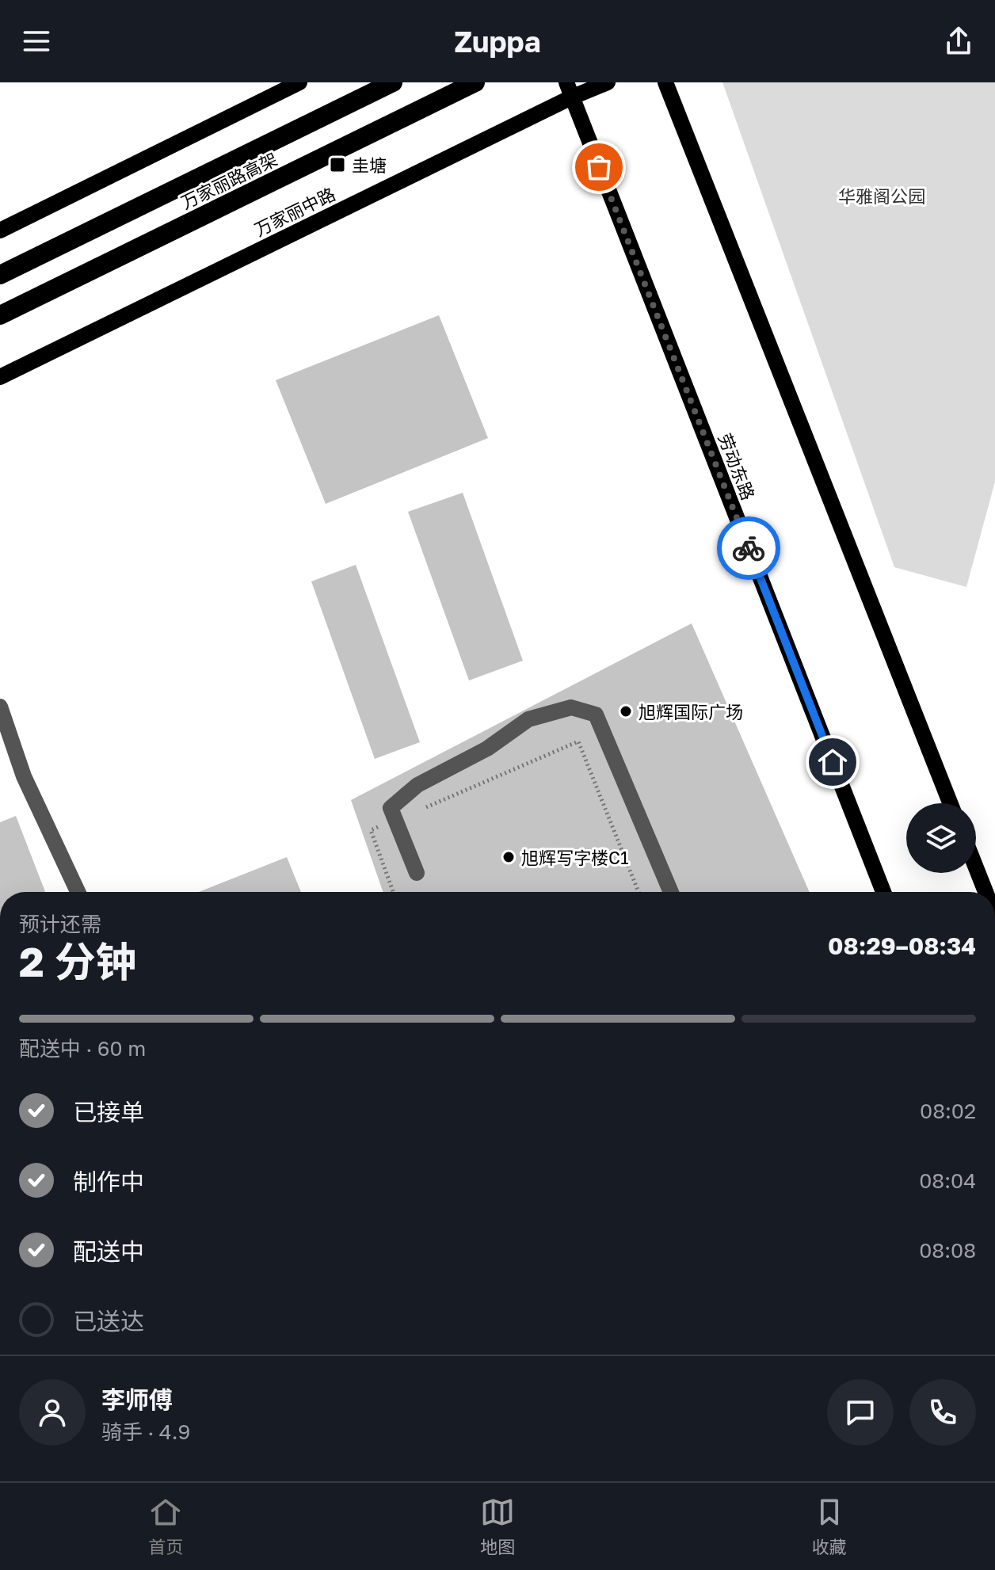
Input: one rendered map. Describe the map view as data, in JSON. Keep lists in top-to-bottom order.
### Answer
{
  "streets": {
    "highway": ["万家丽路高架"],
    "main road": ["万家丽中路", "劳动东路"]
  },
  "crossings": [
    ["万家丽中路", "劳动东路"]
  ],
  "parks": ["华雅阁公园"],
  "places": {
    "transit": ["圭塘"],
    "other": ["旭辉国际广场", "旭辉写字楼C1"]
  },
  "page": {
    "header": "Zuppa",
    "heading": ["2 分钟", "预计还需", "08:29–08:34"],
    "panel": ["李师傅", "骑手 · 4.9"],
    "bar": "配送中 · 60 m",
    "list": [
      ["已接单", "08:02"],
      ["制作中", "08:04"],
      ["配送中", "08:08"],
      "已送达"
    ],
    "tabs": ["首页", "地图", "收藏"]
  }
}
